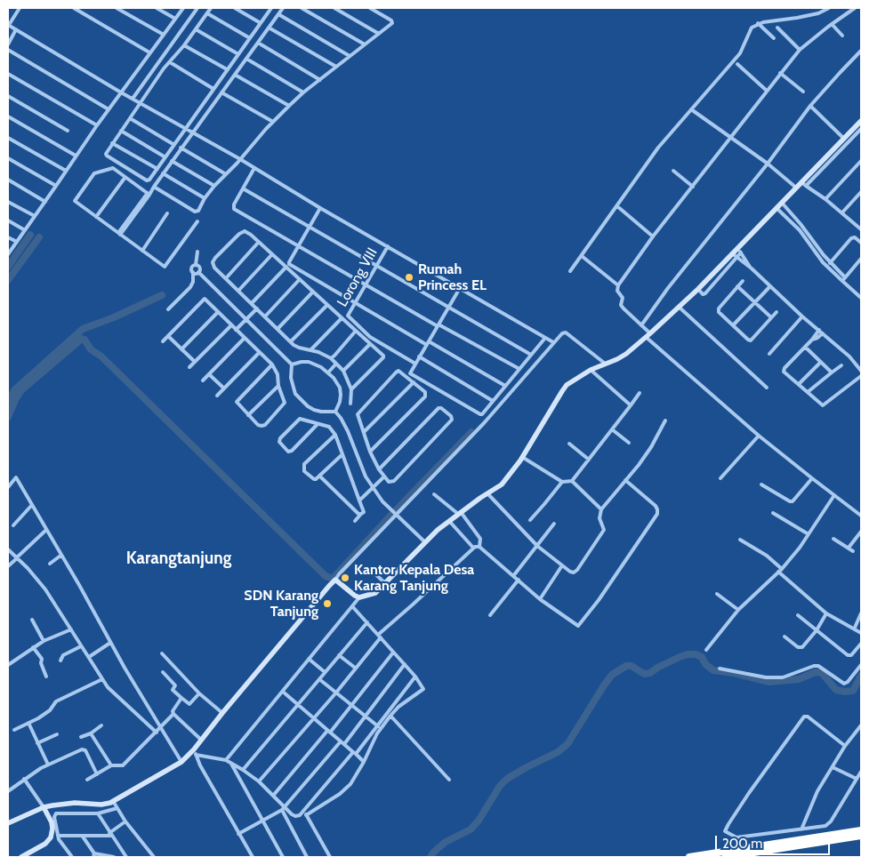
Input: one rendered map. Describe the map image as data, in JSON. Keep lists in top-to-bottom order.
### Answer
{
  "streets": {
    "street": ["Lorong VIII"]
  },
  "districts": ["Karangtanjung"],
  "places": ["Rumah Princess EL", "Kantor Kepala Desa Karang Tanjung", "SDN Karang Tanjung"],
  "scale_bar": "200 m"
}
